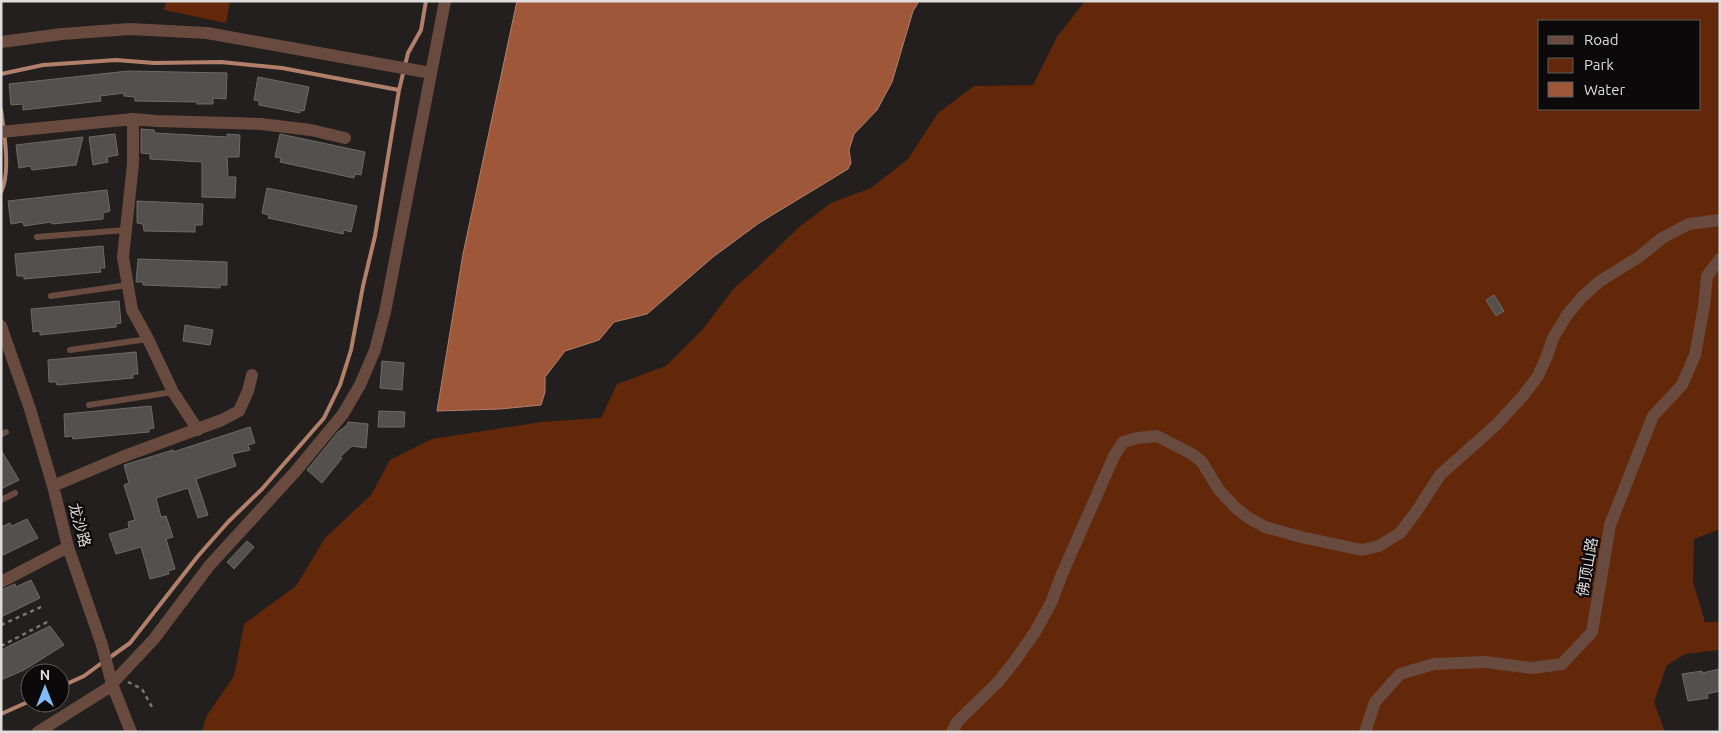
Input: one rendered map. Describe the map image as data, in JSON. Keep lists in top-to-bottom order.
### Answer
{
  "streets": {
    "street": ["龙沙路", "佛顶山路"]
  },
  "legend": ["Road", "Park", "Water"],
  "north": "top"
}
